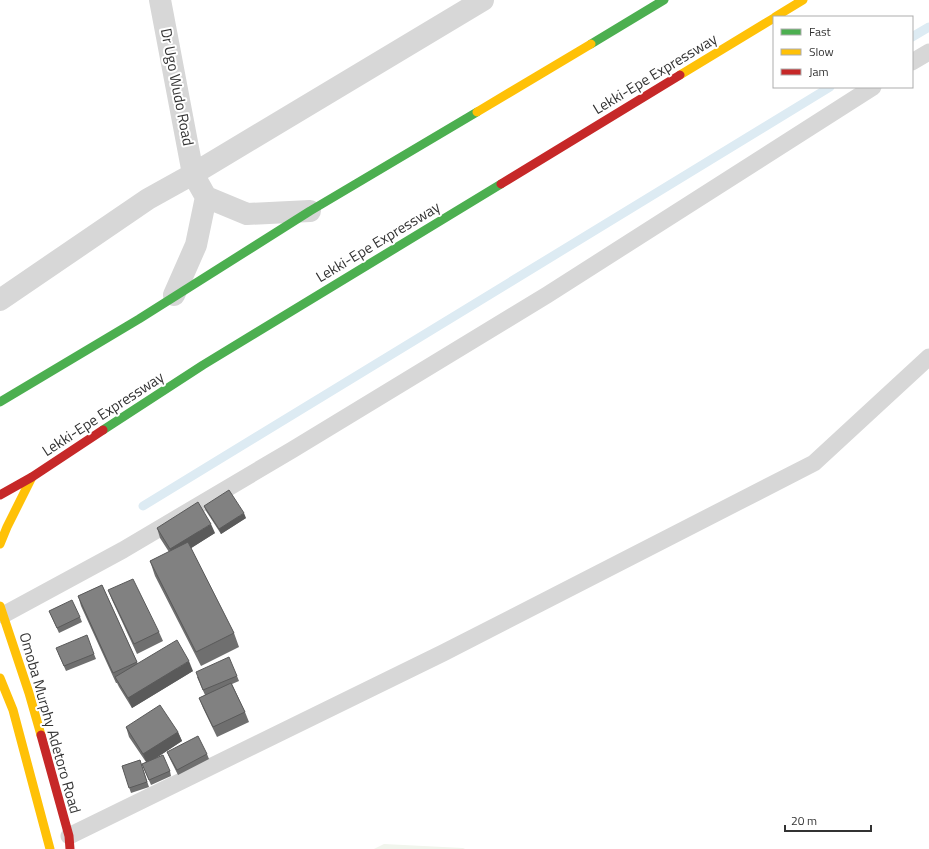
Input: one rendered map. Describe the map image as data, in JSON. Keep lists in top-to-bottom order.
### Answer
{
  "streets": {
    "main road": ["Lekki-Epe Expressway", "Omoba Murphy Adetoro Road"],
    "street": ["Dr Ugo Wudo Road"]
  },
  "legend": ["Fast", "Slow", "Jam"],
  "scale_bar": "20 m"
}
